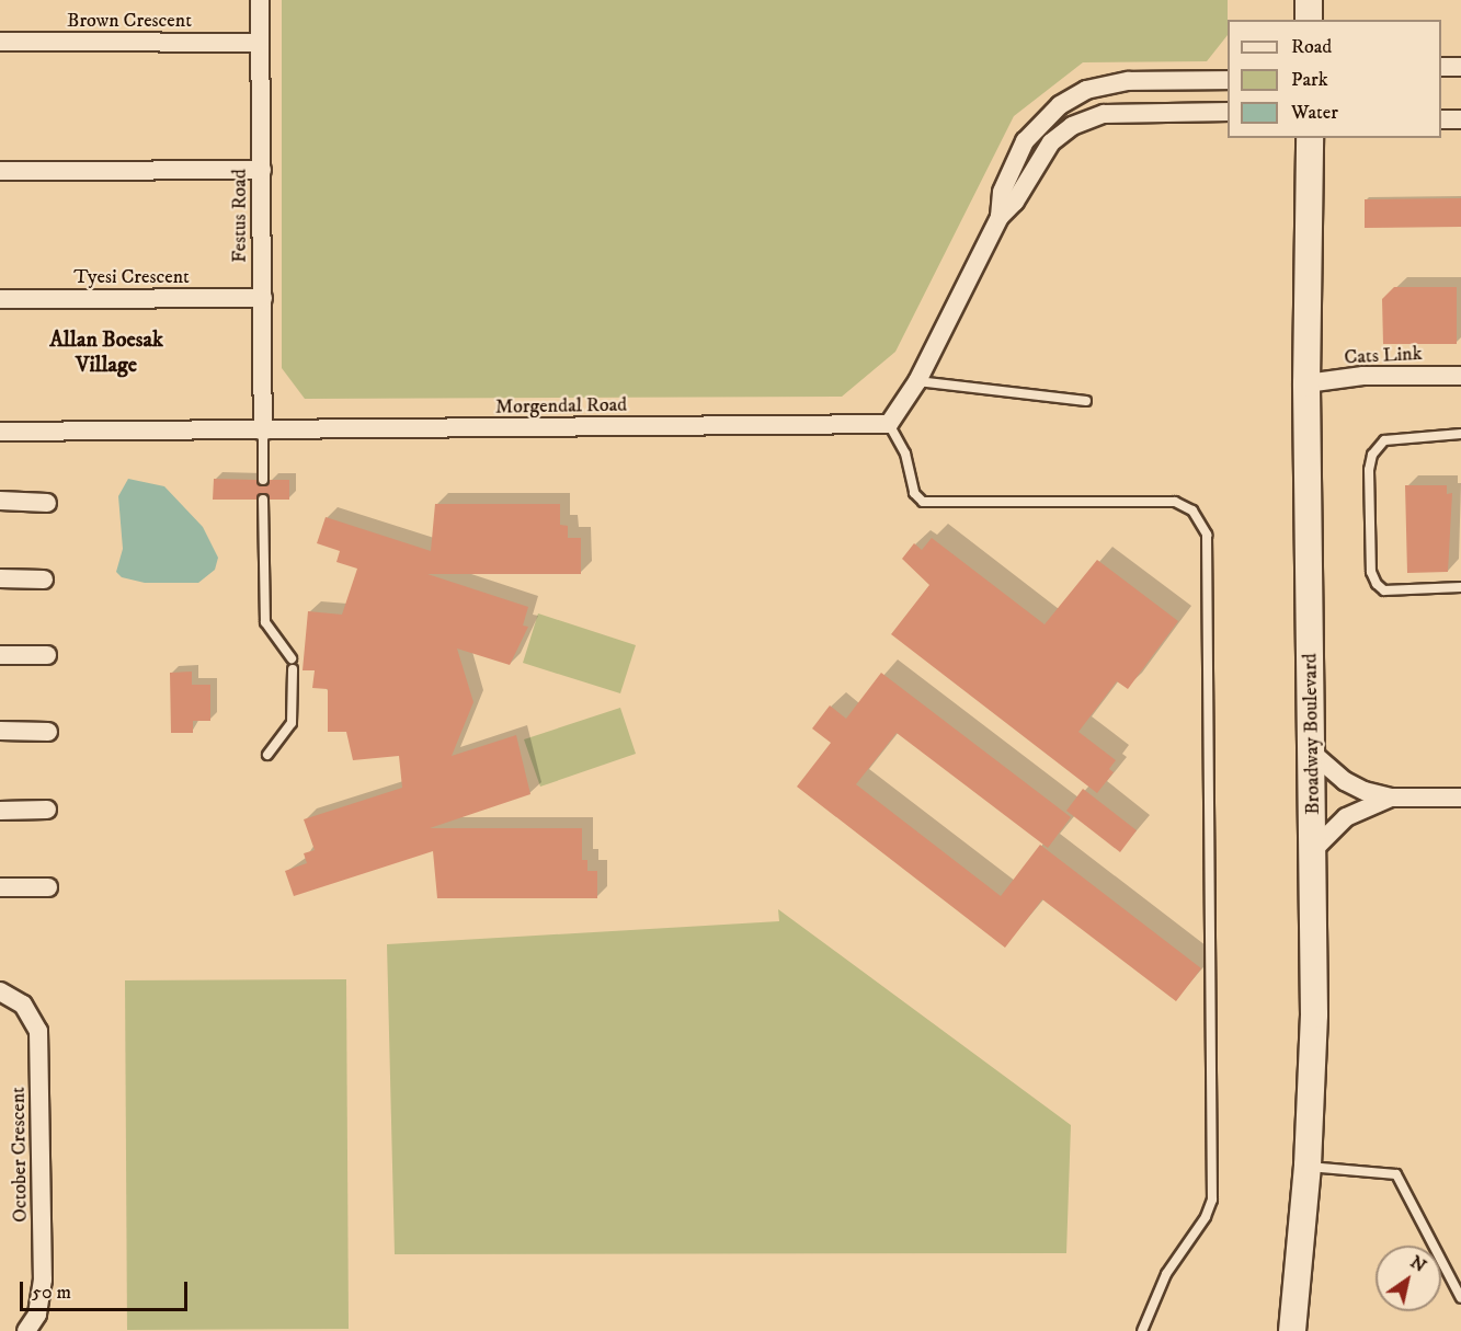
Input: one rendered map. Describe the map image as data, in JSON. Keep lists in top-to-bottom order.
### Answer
{
  "streets": {
    "main road": ["Broadway Boulevard"],
    "street": [
      "Brown Crescent",
      "Festus Road",
      "Tyesi Crescent",
      "Cats Link",
      "Morgendal Road",
      "October Crescent"
    ]
  },
  "crossings": [
    ["Brown Crescent", "Festus Road"],
    ["Festus Road", "Tyesi Crescent"],
    ["Festus Road", "Morgendal Road"],
    ["Cats Link", "Broadway Boulevard"]
  ],
  "districts": ["Allan Boesak Village"],
  "legend": ["Road", "Park", "Water"],
  "scale_bar": "50 m",
  "north": "top right"
}
